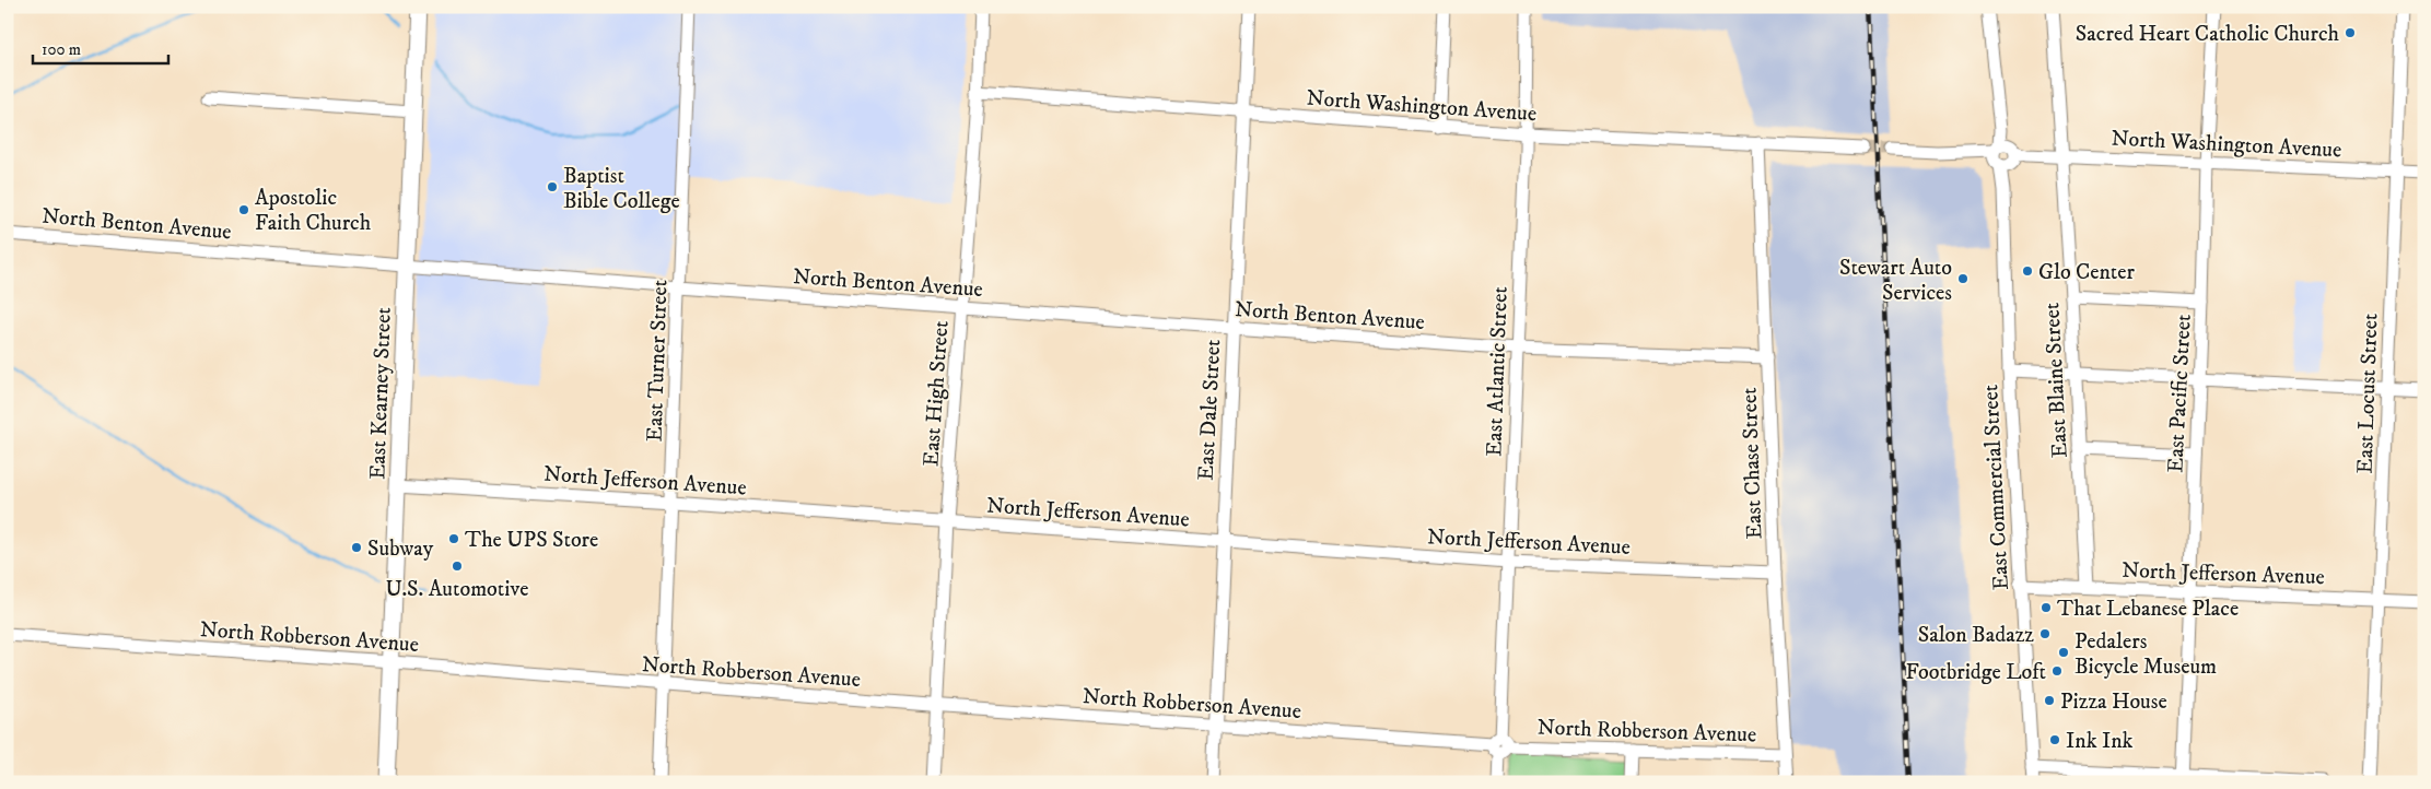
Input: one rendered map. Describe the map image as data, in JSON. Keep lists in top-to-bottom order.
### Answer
{
  "streets": {
    "main road": ["East Kearney Street"],
    "street": [
      "North Washington Avenue",
      "North Benton Avenue",
      "East Turner Street",
      "East Atlantic Street",
      "East Blaine Street",
      "East High Street",
      "East Pacific Street",
      "East Locust Street",
      "East Dale Street",
      "East Chase Street",
      "North Jefferson Avenue",
      "East Commercial Street",
      "North Robberson Avenue"
    ]
  },
  "crossings": [
    ["North Washington Avenue", "East Atlantic Street"],
    ["North Washington Avenue", "East Blaine Street"],
    ["North Washington Avenue", "East High Street"],
    ["North Washington Avenue", "East Pacific Street"],
    ["North Washington Avenue", "East Locust Street"],
    ["North Washington Avenue", "East Dale Street"],
    ["North Washington Avenue", "East Chase Street"],
    ["North Washington Avenue", "East Commercial Street"],
    ["North Benton Avenue", "East Turner Street"],
    ["North Benton Avenue", "East Atlantic Street"],
    ["North Benton Avenue", "East Kearney Street"],
    ["North Benton Avenue", "East High Street"],
    ["North Benton Avenue", "East Dale Street"],
    ["North Benton Avenue", "East Chase Street"],
    ["East Turner Street", "North Jefferson Avenue"],
    ["East Turner Street", "North Robberson Avenue"],
    ["East Atlantic Street", "North Jefferson Avenue"],
    ["East Atlantic Street", "North Robberson Avenue"],
    ["East Blaine Street", "North Jefferson Avenue"],
    ["East Kearney Street", "North Jefferson Avenue"],
    ["East Kearney Street", "North Robberson Avenue"],
    ["East High Street", "North Jefferson Avenue"],
    ["East High Street", "North Robberson Avenue"],
    ["East Pacific Street", "North Jefferson Avenue"],
    ["East Locust Street", "North Jefferson Avenue"],
    ["East Dale Street", "North Jefferson Avenue"],
    ["East Dale Street", "North Robberson Avenue"],
    ["East Chase Street", "North Jefferson Avenue"],
    ["East Chase Street", "North Robberson Avenue"],
    ["North Jefferson Avenue", "East Commercial Street"]
  ],
  "places": [
    "Sacred Heart Catholic Church",
    "Baptist Bible College",
    "Apostolic Faith Church",
    "Glo Center",
    "Stewart Auto Services",
    "The UPS Store",
    "Subway",
    "U.S. Automotive",
    "That Lebanese Place",
    "Salon Badazz",
    "Pedalers Bicycle Museum",
    "Footbridge Loft",
    "Pizza House",
    "Ink Ink"
  ],
  "scale_bar": "100 m"
}
